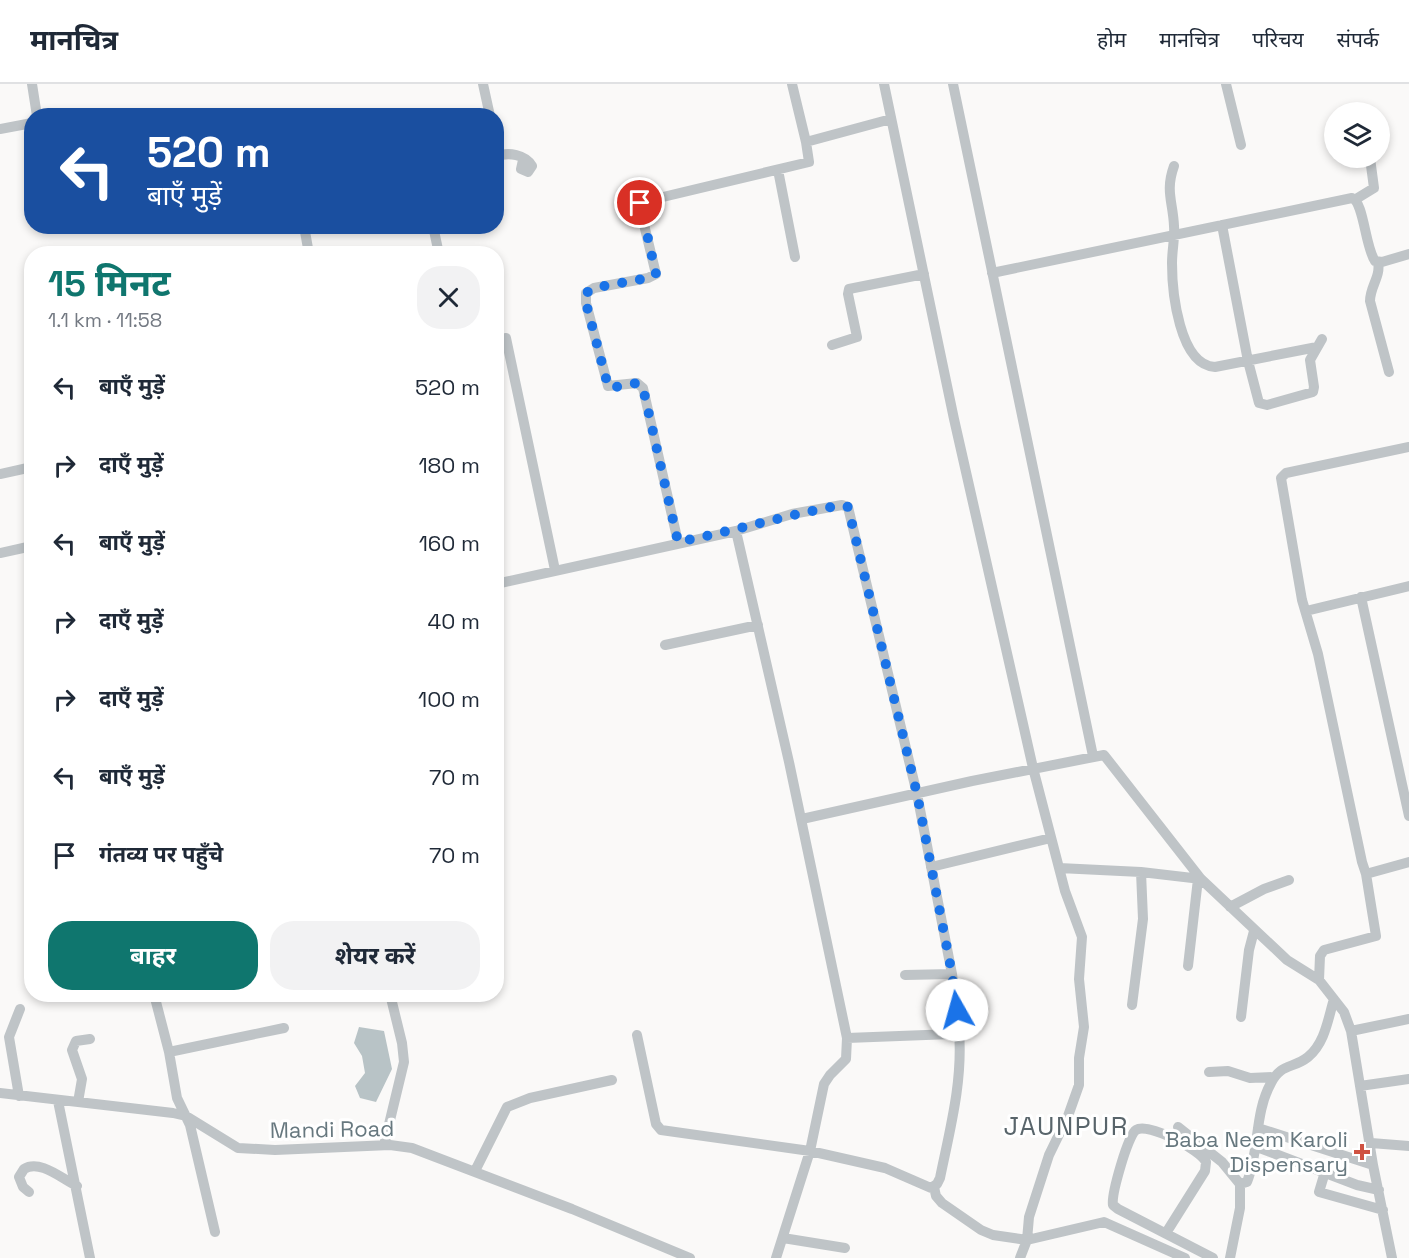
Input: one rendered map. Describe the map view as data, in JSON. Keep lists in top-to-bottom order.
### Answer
{
  "streets": {
    "street": ["Mandi Road"]
  },
  "districts": ["JAUNPUR"],
  "places": {
    "health": ["Baba Neem Karoli Dispensary"]
  },
  "page": {
    "header": "मानचित्र",
    "nav": [
      "होम",
      "मानचित्र",
      "परिचय",
      "संपर्क"
    ],
    "turn": ["520 m", "बाएँ मुड़ें"],
    "heading": ["15 मिनट", "1.1 km · 11:58"],
    "list": [
      {
        "name": "बाएँ मुड़ें",
        "value": "520 m"
      },
      {
        "name": "दाएँ मुड़ें",
        "value": "180 m"
      },
      {
        "name": "बाएँ मुड़ें",
        "value": "160 m"
      },
      {
        "name": "दाएँ मुड़ें",
        "value": "40 m"
      },
      {
        "name": "दाएँ मुड़ें",
        "value": "100 m"
      },
      {
        "name": "बाएँ मुड़ें",
        "value": "70 m"
      },
      {
        "name": "गंतव्य पर पहुँचे",
        "value": "70 m"
      }
    ],
    "buttons": ["बाहर", "शेयर करें"]
  }
}
